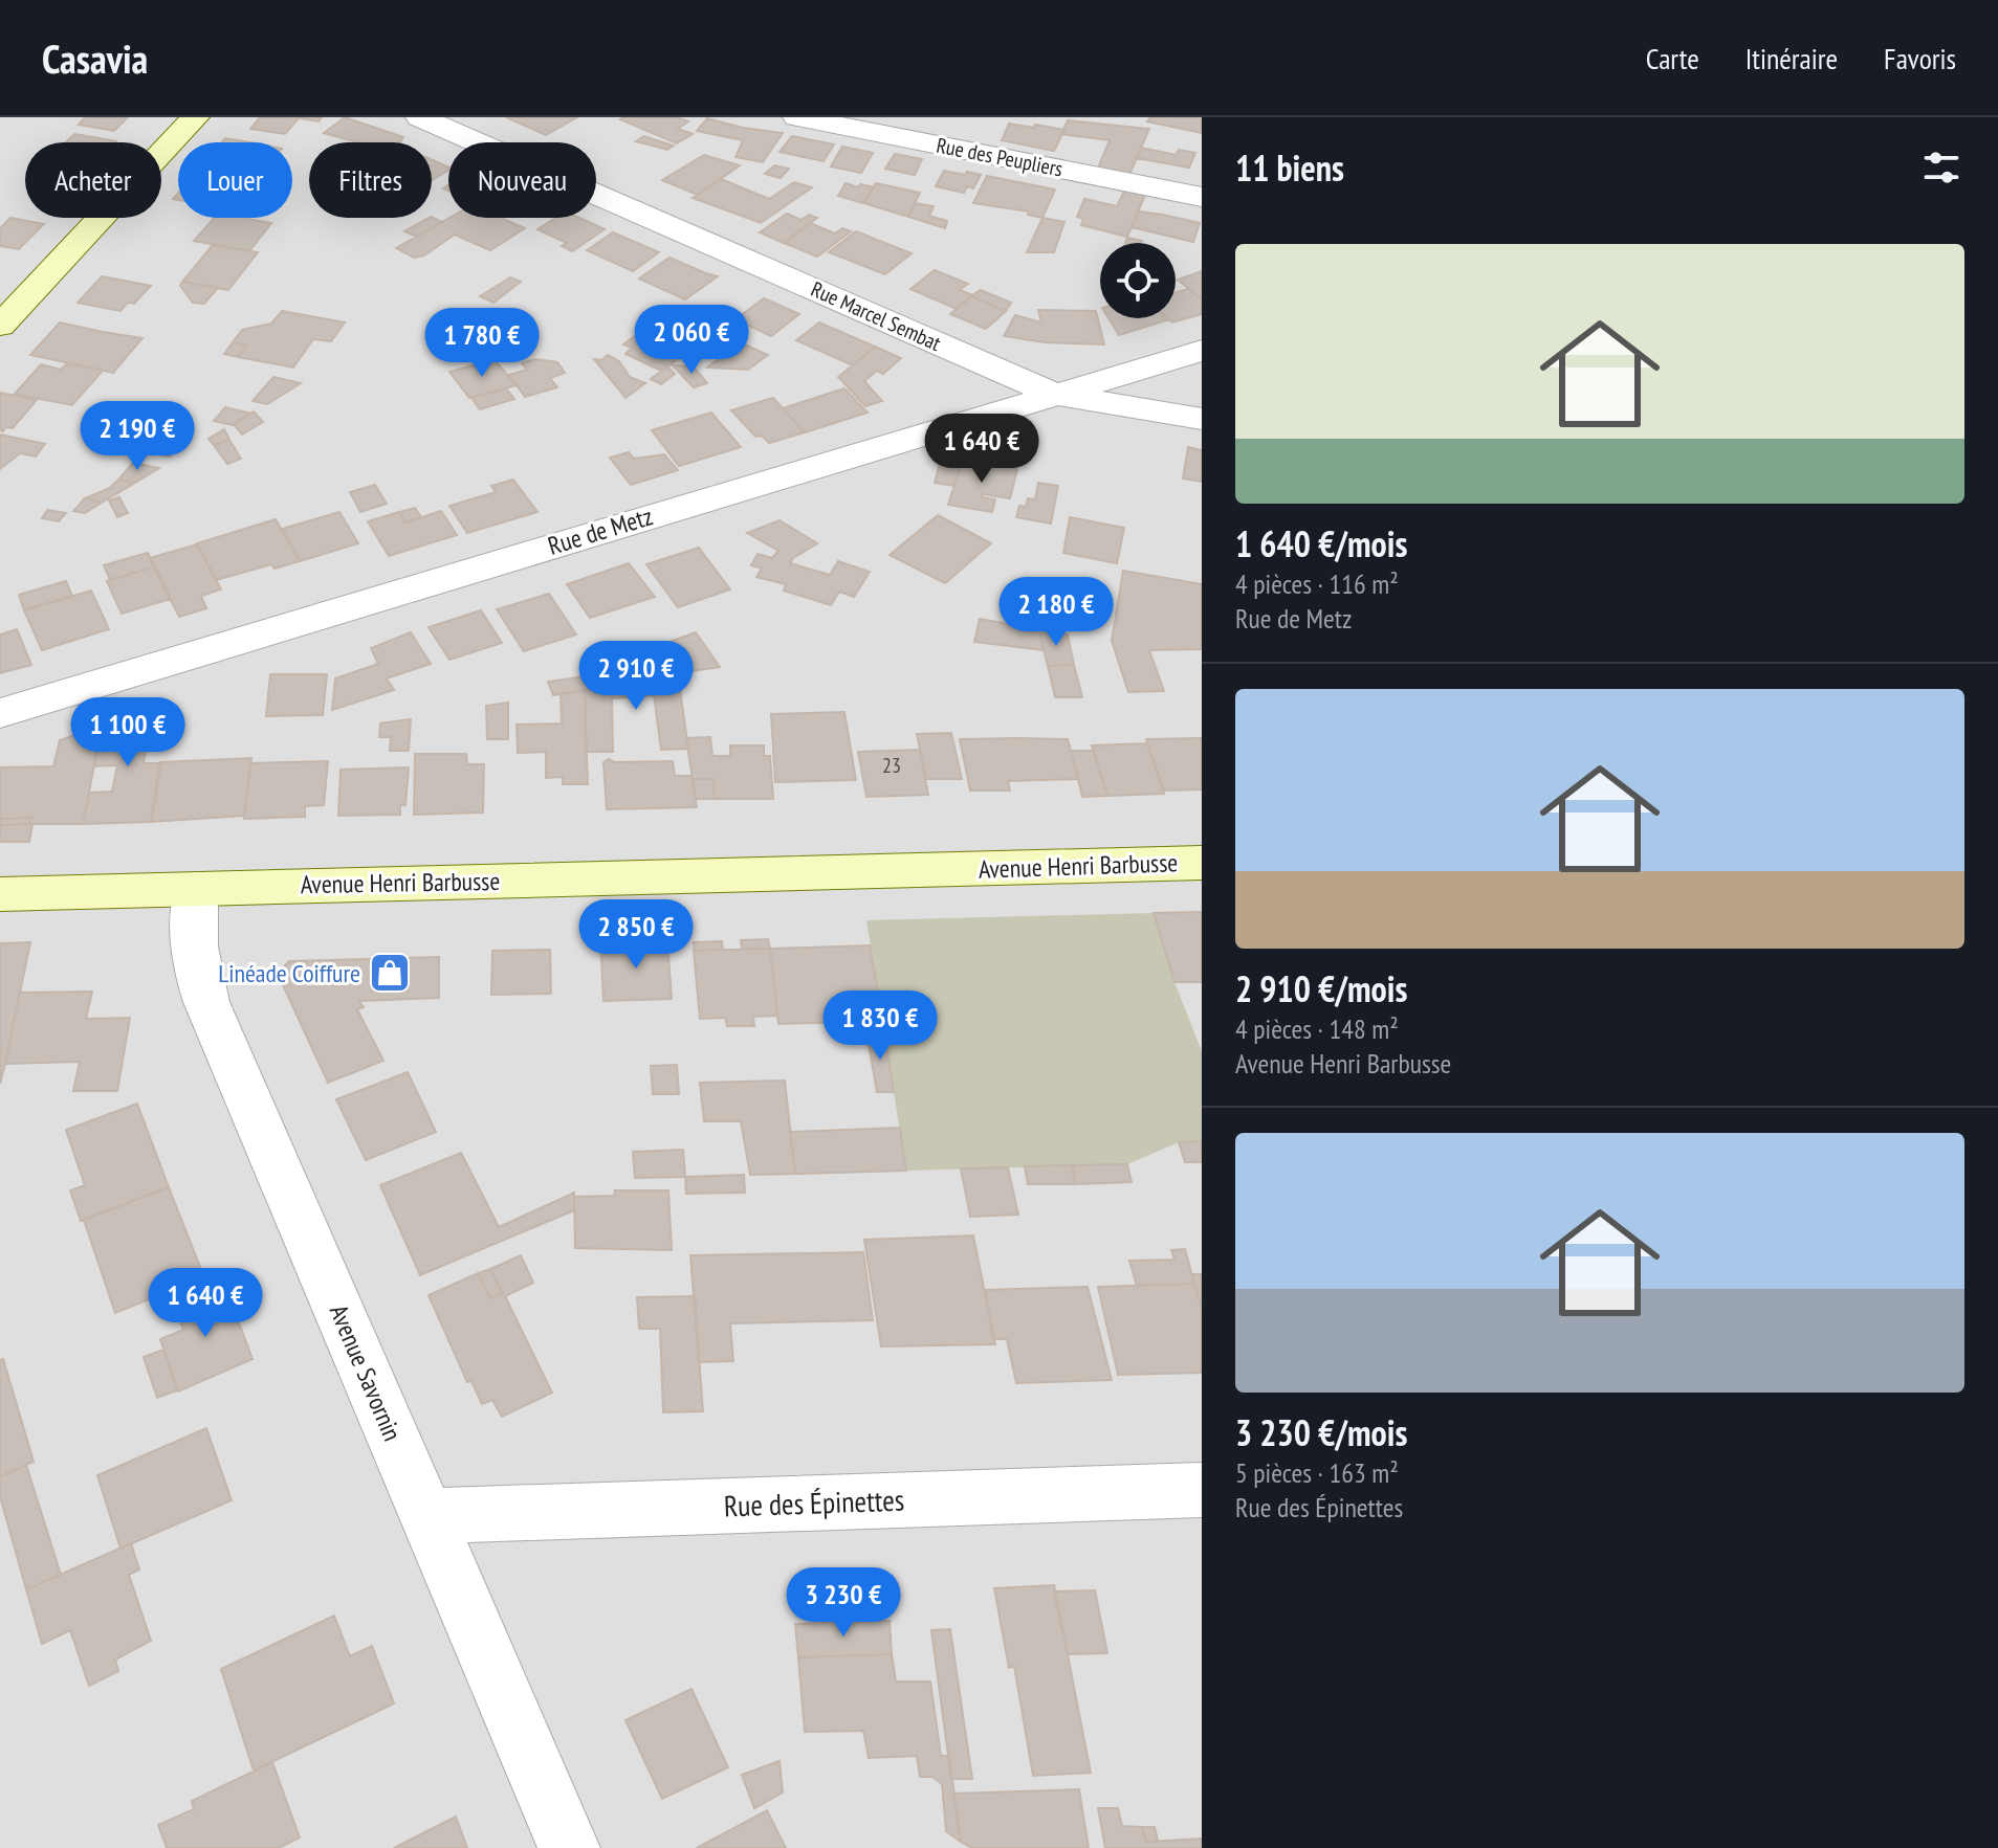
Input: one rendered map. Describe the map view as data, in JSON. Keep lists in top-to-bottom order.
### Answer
{
  "streets": {
    "main road": ["Avenue Henri Barbusse"],
    "street": [
      "Rue des Peupliers",
      "Rue Marcel Sembat",
      "Rue de Metz",
      "Avenue Savornin",
      "Rue des Épinettes"
    ]
  },
  "crossings": [
    ["Rue Marcel Sembat", "Rue de Metz"],
    ["Avenue Henri Barbusse", "Avenue Savornin"],
    ["Avenue Savornin", "Rue des Épinettes"]
  ],
  "places": {
    "shop": ["Linéade Coiffure"]
  },
  "house_numbers": ["23"],
  "page": {
    "header": "Casavia",
    "nav": ["Carte", "Itinéraire", "Favoris"],
    "heading": "11 biens",
    "chip": [
      "Acheter",
      "Louer",
      "Filtres",
      "Nouveau"
    ],
    "list": [
      {
        "name": "1 640 €/mois",
        "note": "4 pièces · 116 m² · Rue de Metz"
      },
      {
        "name": "2 910 €/mois",
        "note": "4 pièces · 148 m² · Avenue Henri Barbusse"
      },
      {
        "name": "3 230 €/mois",
        "note": "5 pièces · 163 m² · Rue des Épinettes"
      }
    ],
    "price": [
      "2 060 €",
      "1 780 €",
      "2 190 €",
      "1 640 €",
      "2 180 €",
      "2 910 €",
      "1 100 €",
      "2 850 €",
      "1 830 €",
      "1 640 €",
      "3 230 €"
    ]
  }
}
